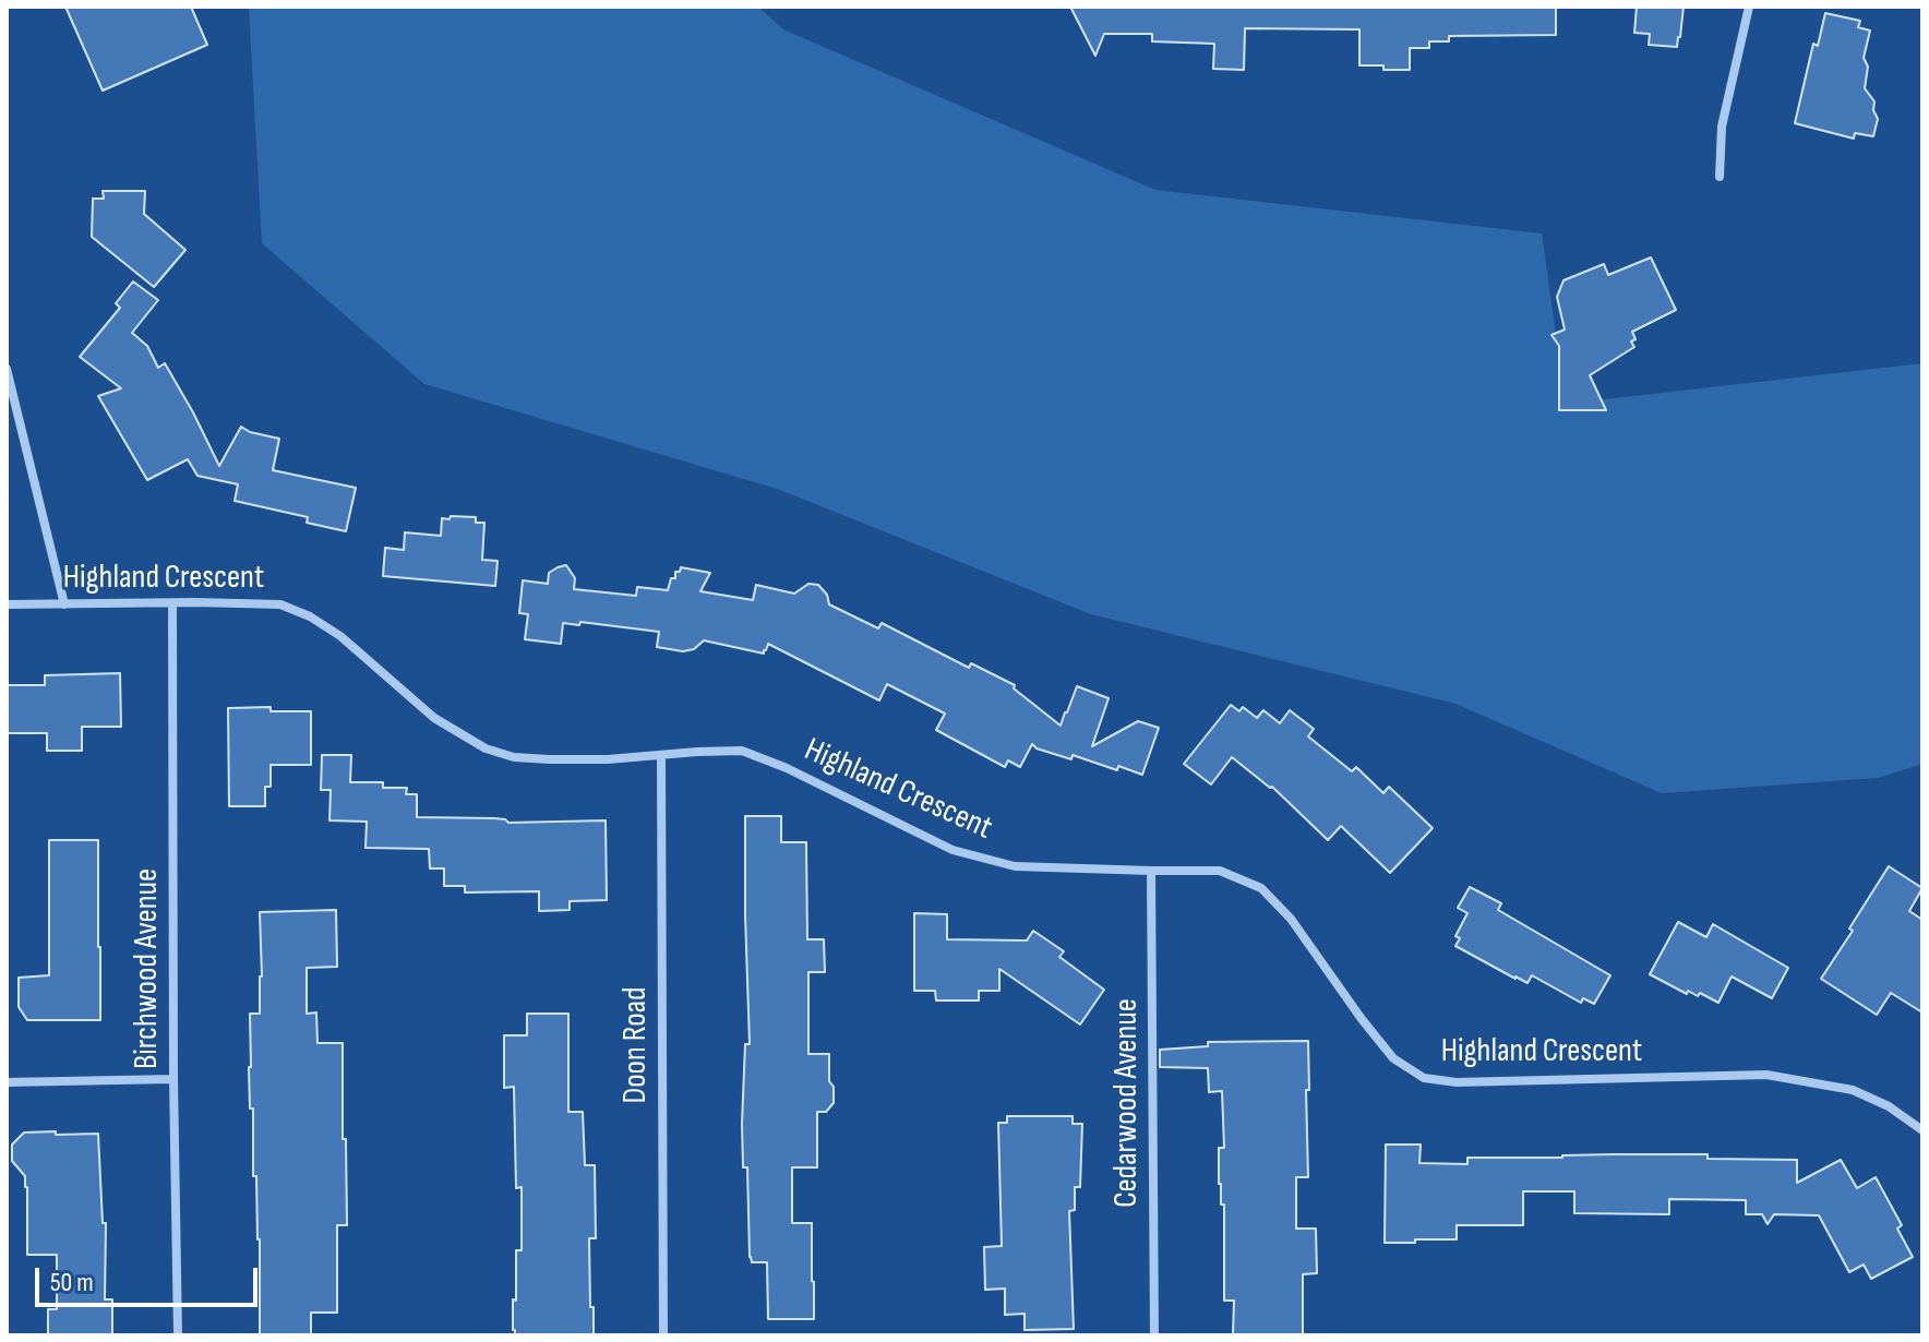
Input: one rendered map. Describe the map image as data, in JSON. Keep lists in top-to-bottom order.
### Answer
{
  "streets": {
    "street": [
      "Highland Crescent",
      "Birchwood Avenue",
      "Doon Road",
      "Cedarwood Avenue"
    ]
  },
  "crossings": [
    ["Highland Crescent", "Birchwood Avenue"],
    ["Highland Crescent", "Doon Road"],
    ["Highland Crescent", "Cedarwood Avenue"]
  ],
  "scale_bar": "50 m"
}
